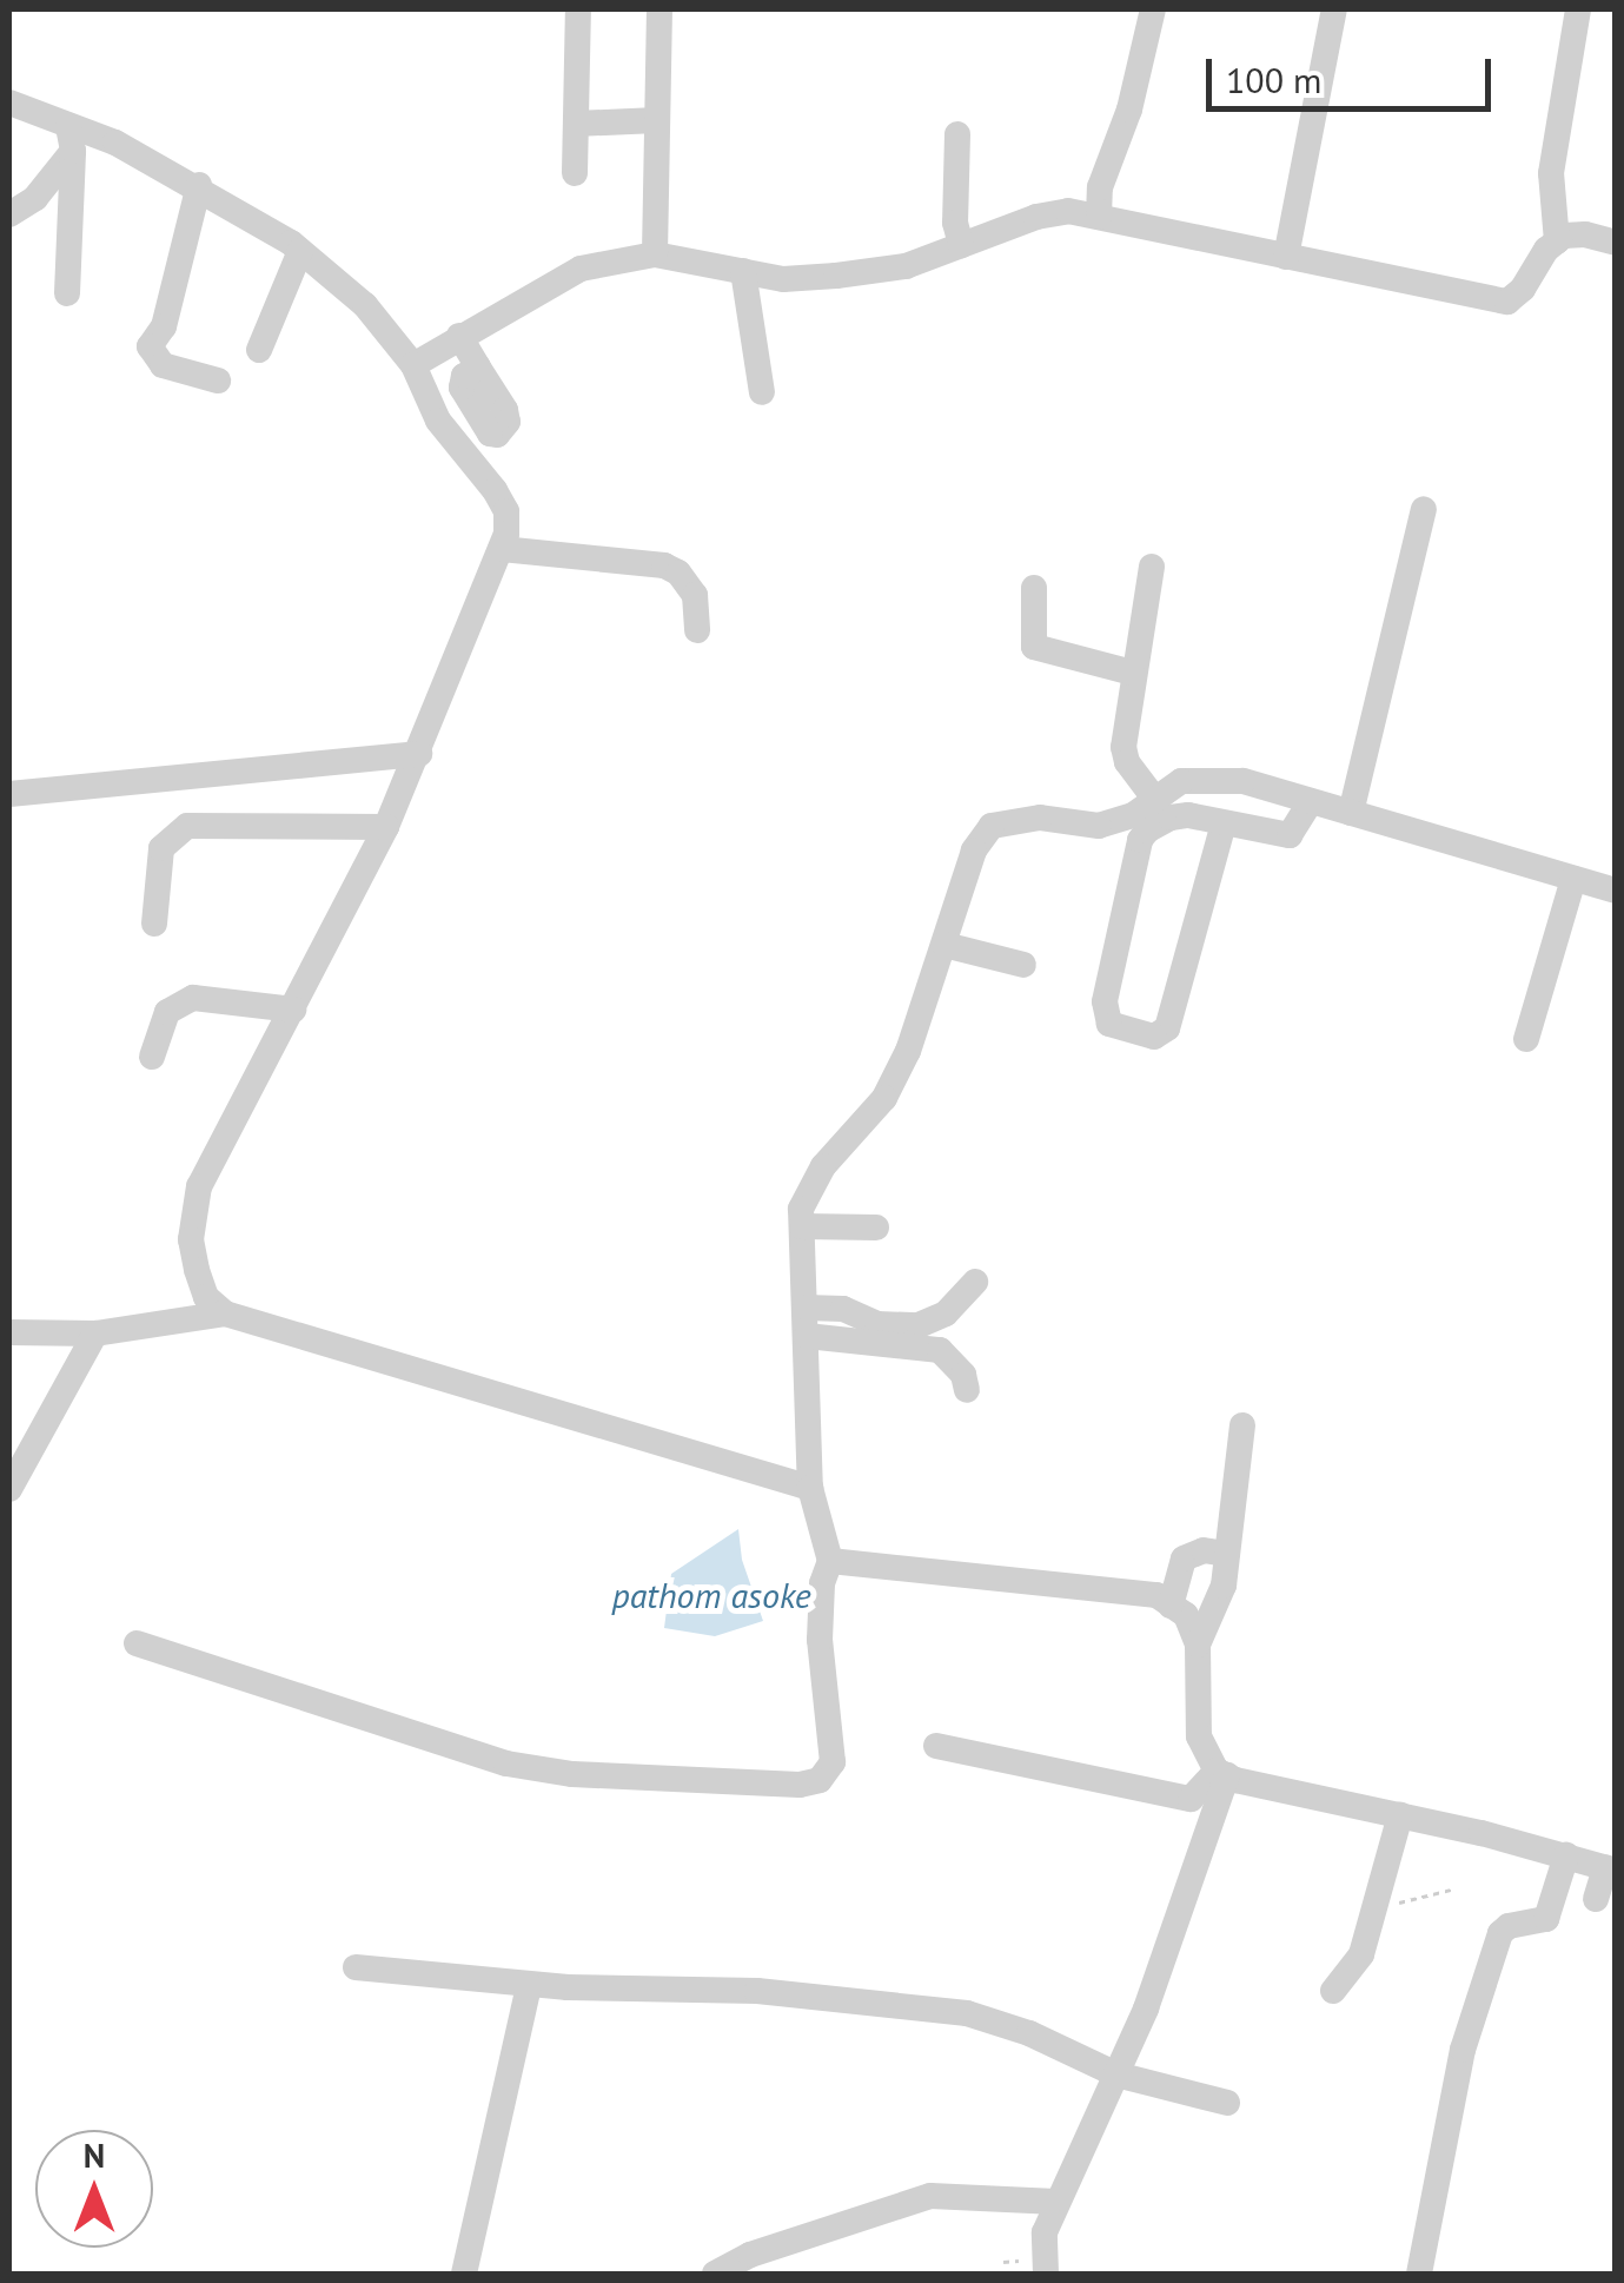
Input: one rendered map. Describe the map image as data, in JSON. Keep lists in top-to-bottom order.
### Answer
{
  "water": ["pathom asoke"],
  "scale_bar": "100 m",
  "north": "top"
}
